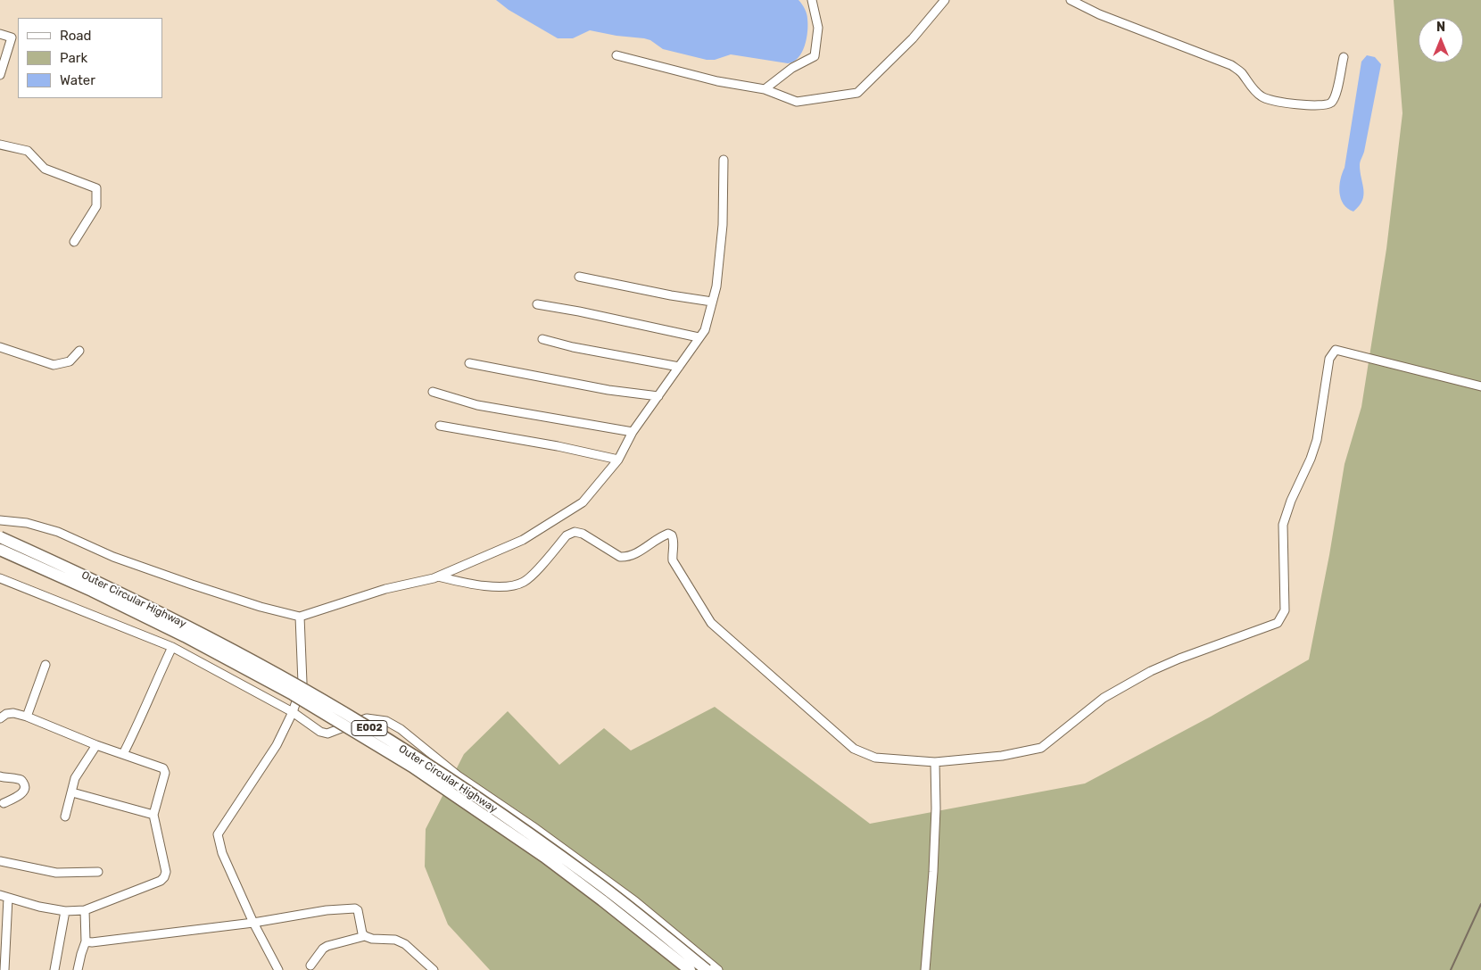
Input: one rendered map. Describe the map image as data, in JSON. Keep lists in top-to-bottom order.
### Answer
{
  "streets": {
    "highway": ["Outer Circular Highway", "E002"]
  },
  "legend": ["Road", "Park", "Water"],
  "north": "top"
}
